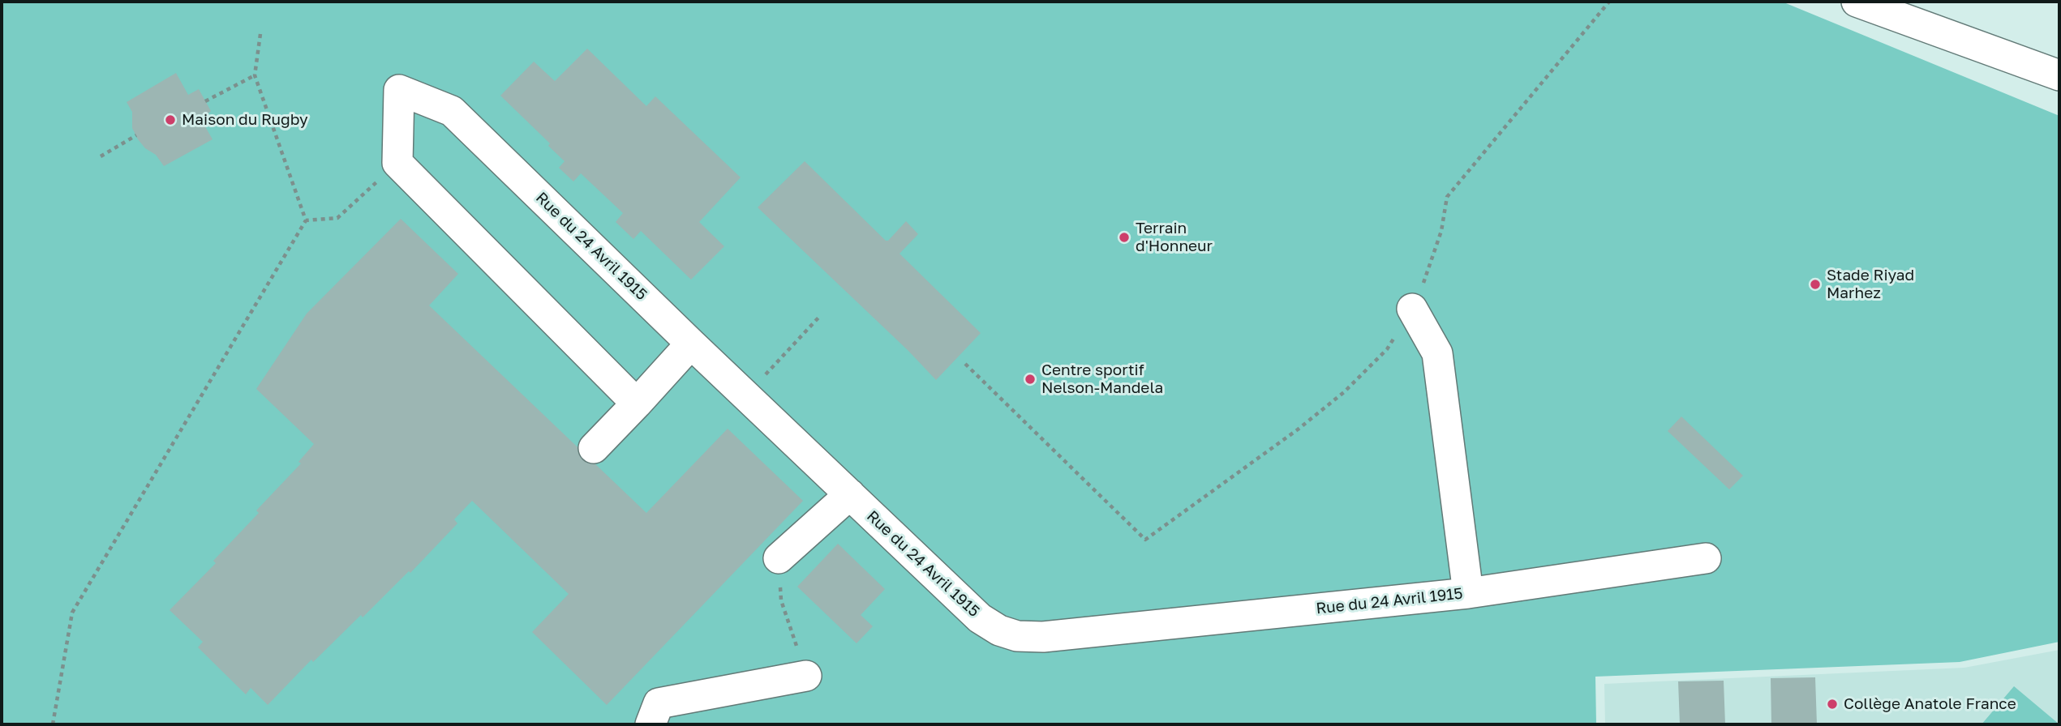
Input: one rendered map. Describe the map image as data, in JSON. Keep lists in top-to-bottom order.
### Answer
{
  "streets": {
    "lane": ["Rue du 24 Avril 1915"]
  },
  "places": [
    "Maison du Rugby",
    "Terrain d'Honneur",
    "Stade Riyad Marhez",
    "Centre sportif Nelson-Mandela",
    "Collège Anatole France"
  ]
}
